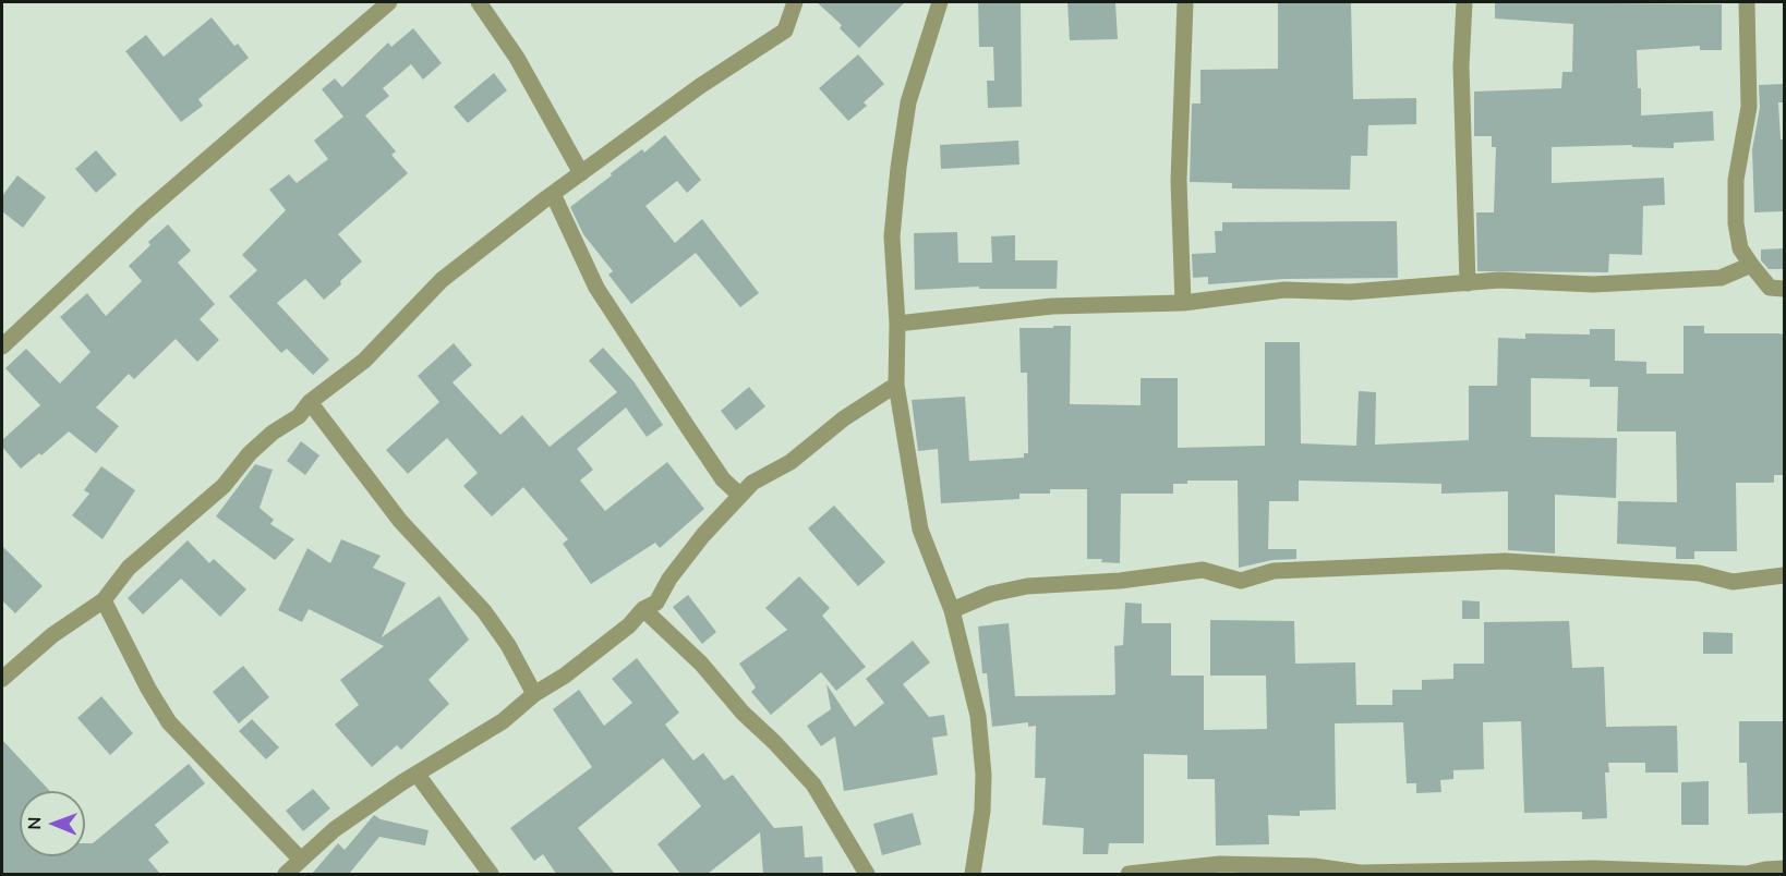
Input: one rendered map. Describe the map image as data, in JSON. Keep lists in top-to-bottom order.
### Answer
{
  "north": "left"
}
